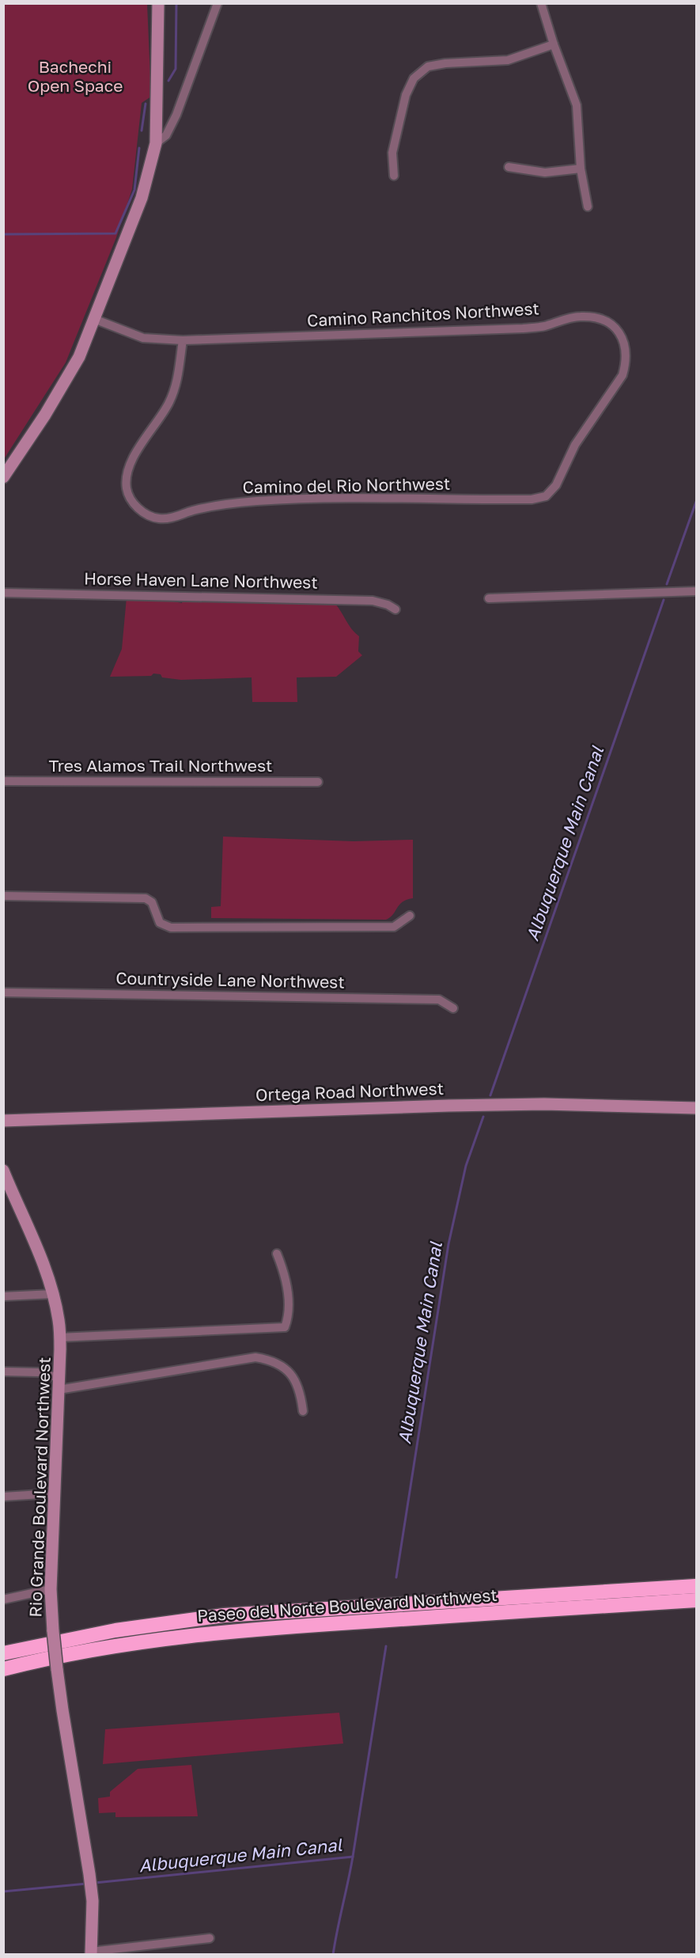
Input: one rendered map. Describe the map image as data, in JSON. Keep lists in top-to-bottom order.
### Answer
{
  "streets": {
    "highway": ["Paseo del Norte Boulevard Northwest"],
    "street": [
      "Camino Ranchitos Northwest",
      "Camino del Rio Northwest",
      "Horse Haven Lane Northwest",
      "Tres Alamos Trail Northwest",
      "Countryside Lane Northwest",
      "Ortega Road Northwest",
      "Rio Grande Boulevard Northwest"
    ]
  },
  "crossings": [
    ["Camino Ranchitos Northwest", "Camino del Rio Northwest"]
  ],
  "water": ["Albuquerque Main Canal"],
  "parks": ["Bachechi Open Space"]
}
